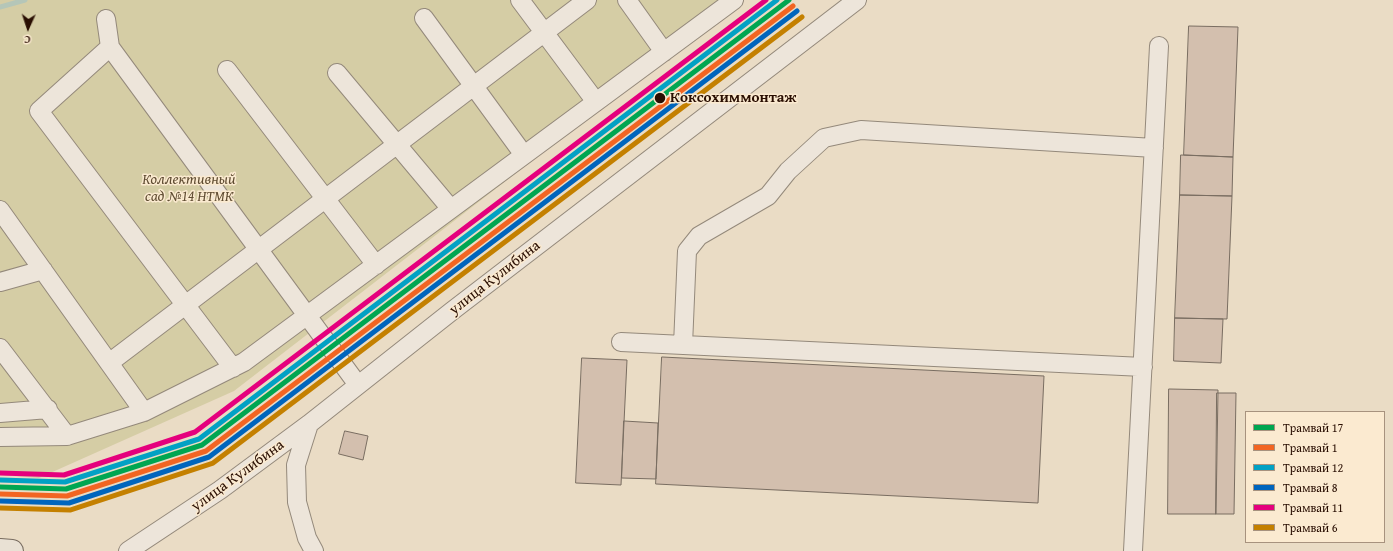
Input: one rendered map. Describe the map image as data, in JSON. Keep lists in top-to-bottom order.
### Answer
{
  "streets": {
    "street": ["улица Кулибина"]
  },
  "parks": ["Коллективный сад №14 НТМК"],
  "places": ["Коксохиммонтаж"],
  "lines": [
    "tram line 17",
    "tram line 12",
    "tram line 11",
    "tram line 1",
    "tram line 8",
    "tram line 6"
  ],
  "legend": [
    "Трамвай 17",
    "Трамвай 1",
    "Трамвай 12",
    "Трамвай 8",
    "Трамвай 11",
    "Трамвай 6"
  ],
  "north": "bottom"
}
